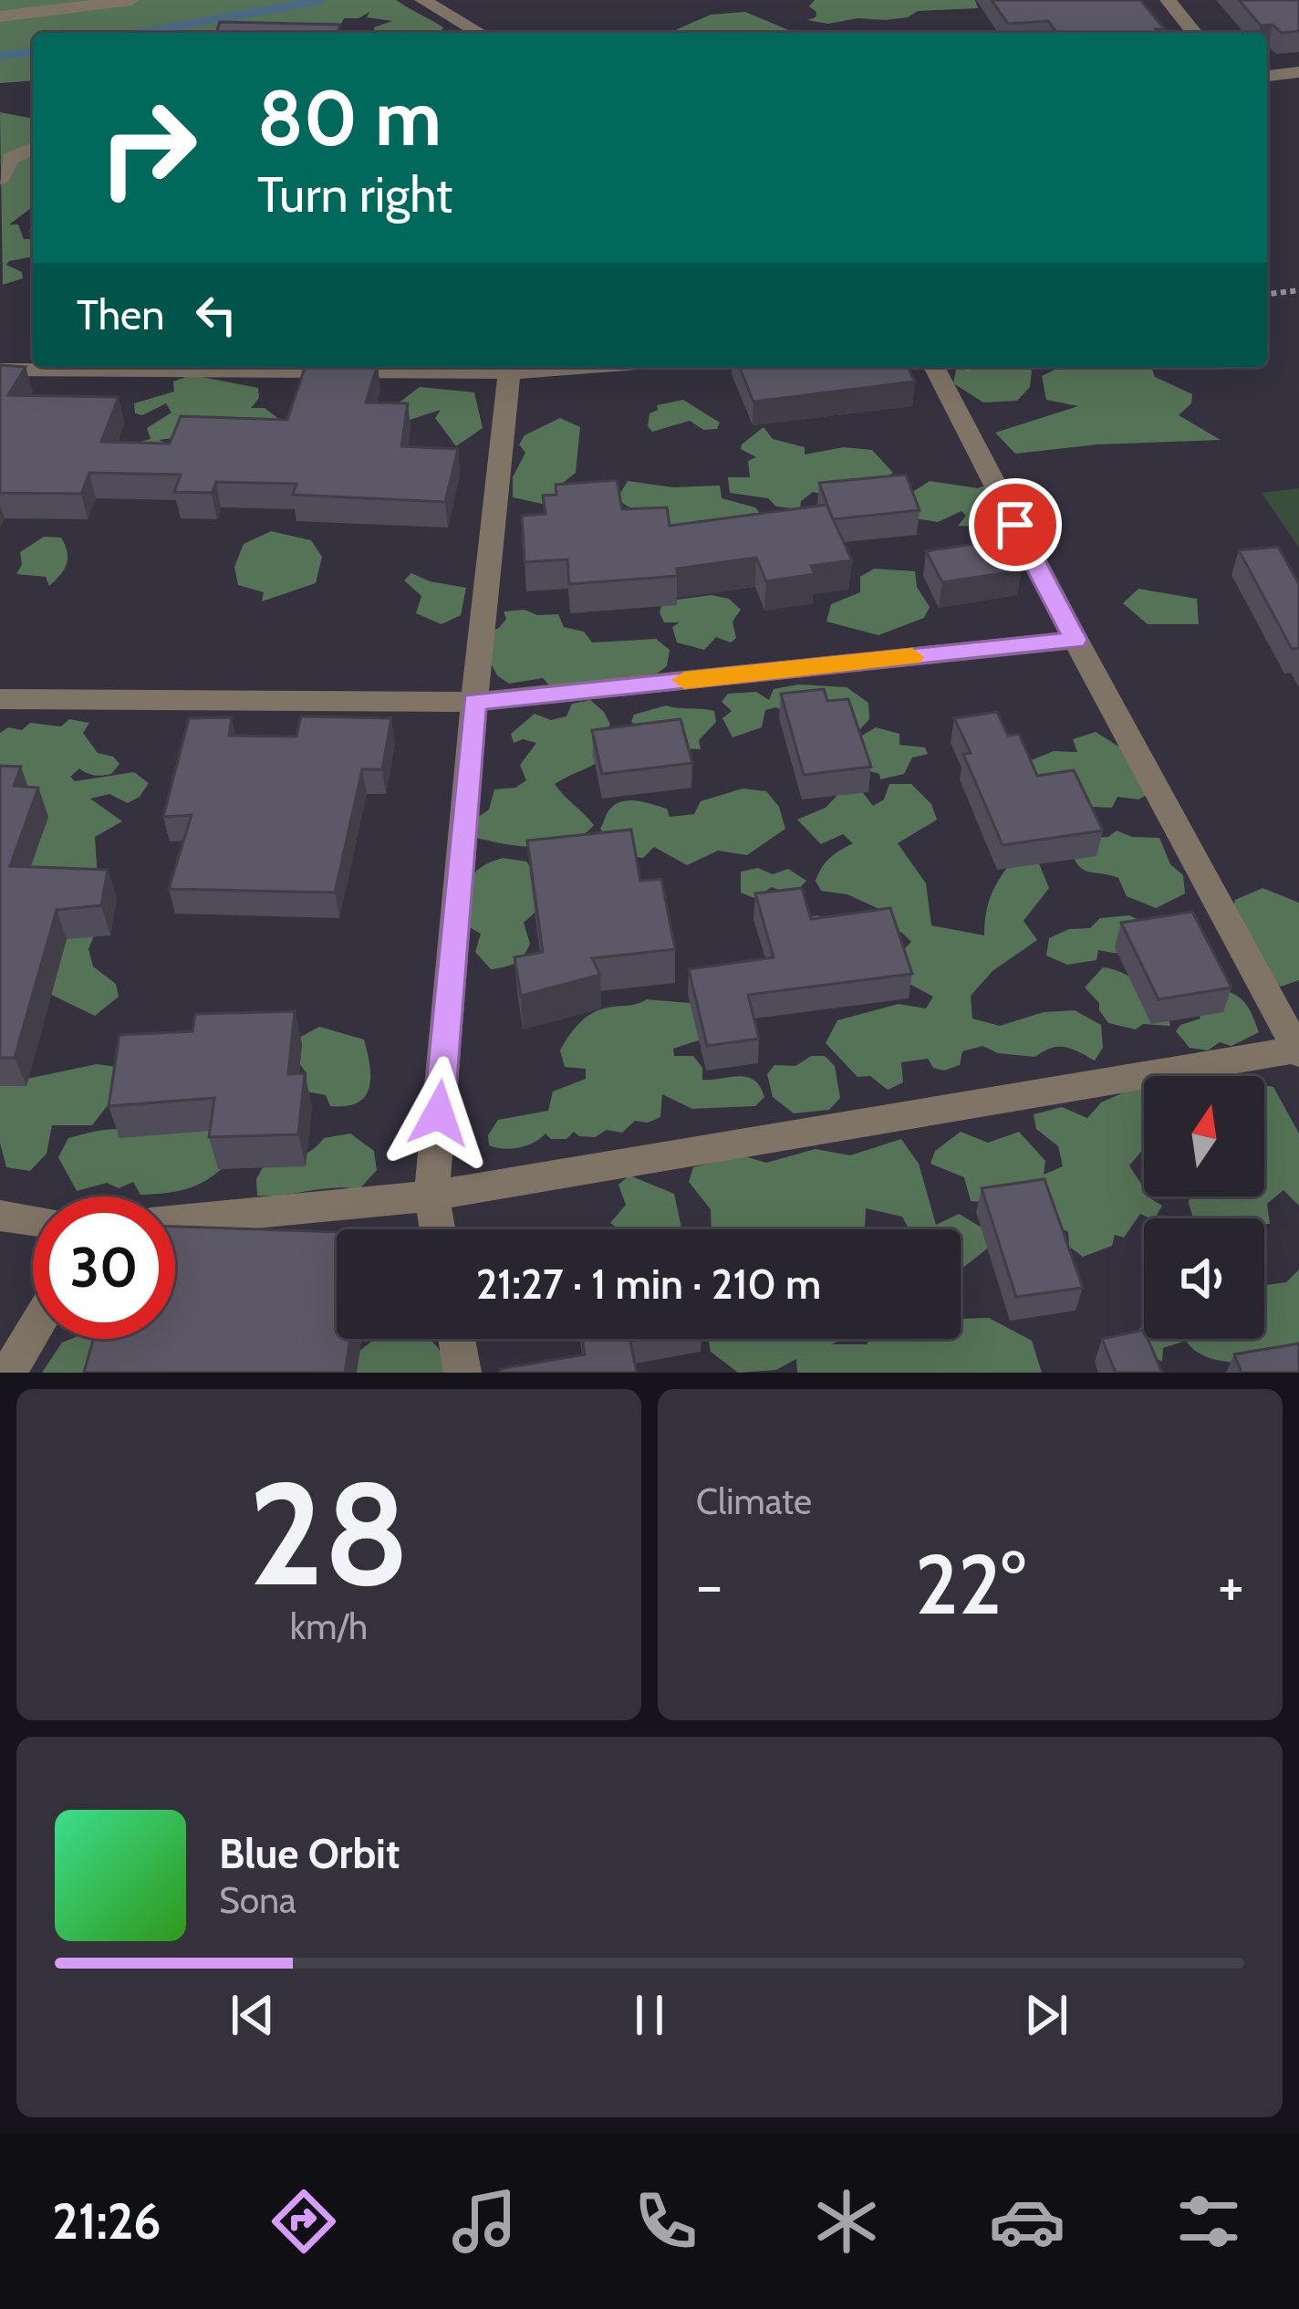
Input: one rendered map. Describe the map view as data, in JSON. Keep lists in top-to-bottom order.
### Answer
{
  "north": "top",
  "page": {
    "turn": ["80 m", "Turn right"],
    "then": "Then",
    "limit": "30",
    "trip": "21:27 · 1 min · 210 m",
    "tile": [
      ["28", "km/h"],
      "Climate"
    ],
    "heat": ["−", "22°", "+"],
    "song": ["Blue Orbit", "Sona"],
    "tabs": "21:26"
  }
}
